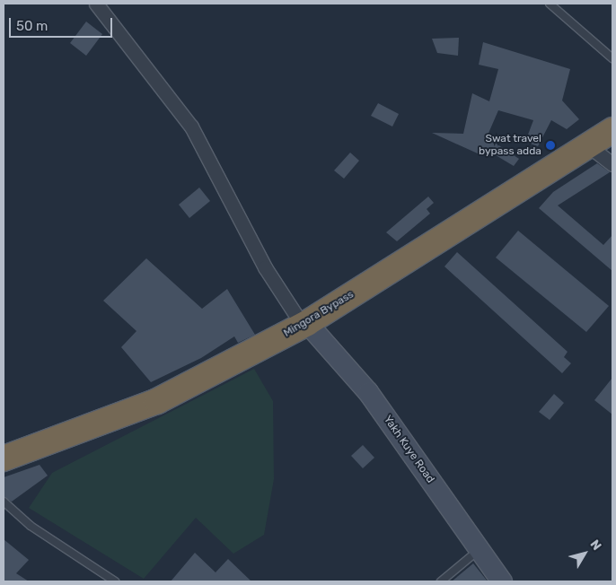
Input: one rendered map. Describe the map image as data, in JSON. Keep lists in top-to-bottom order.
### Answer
{
  "streets": {
    "highway": ["Mingora Bypass"],
    "main road": ["Yakh Kuye Road"]
  },
  "crossings": [
    ["Mingora Bypass", "Yakh Kuye Road"]
  ],
  "places": ["Swat travel bypass adda"],
  "scale_bar": "50 m",
  "north": "top right"
}
